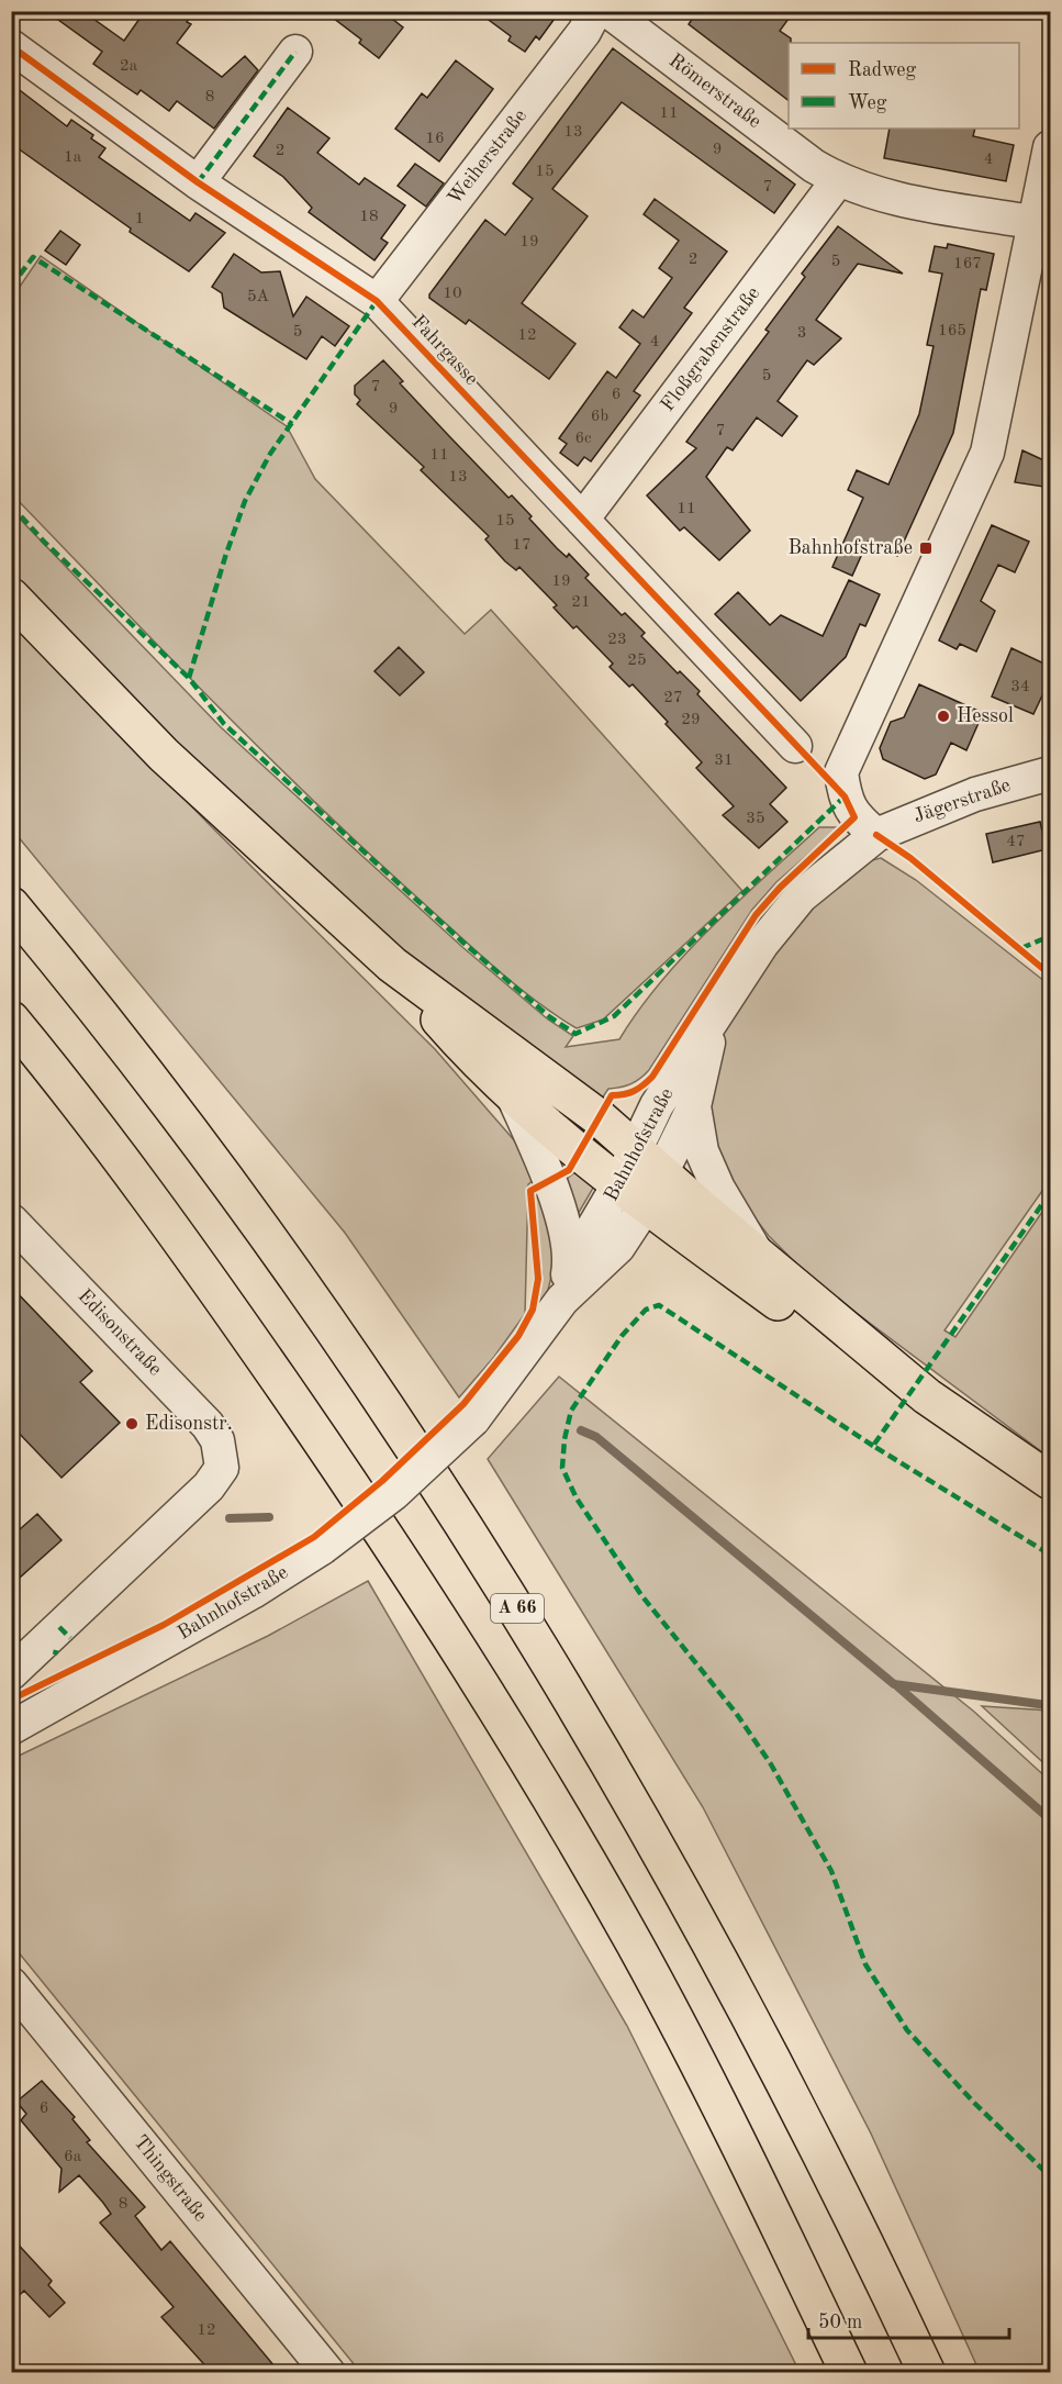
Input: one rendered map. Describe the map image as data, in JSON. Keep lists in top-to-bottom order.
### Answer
{
  "streets": {
    "main road": ["A 66"],
    "street": [
      "Römerstraße",
      "Weiherstraße",
      "Floßgrabenstraße",
      "Fahrgasse",
      "Jägerstraße",
      "Bahnhofstraße",
      "Edisonstraße",
      "Thingstraße"
    ]
  },
  "crossings": [
    ["Römerstraße", "Floßgrabenstraße"],
    ["Weiherstraße", "Fahrgasse"],
    ["Floßgrabenstraße", "Fahrgasse"],
    ["Jägerstraße", "Bahnhofstraße"]
  ],
  "places": {
    "transit": ["Bahnhofstraße"],
    "other": ["Hessol", "Edisonstr."]
  },
  "house_numbers": [
    "2a",
    "8",
    "11",
    "13",
    "16",
    "9",
    "2",
    "1a",
    "4",
    "15",
    "7",
    "18",
    "1",
    "19",
    "2",
    "5",
    "167",
    "10",
    "5A",
    "165",
    "5",
    "3",
    "12",
    "4",
    "5",
    "7",
    "6",
    "9",
    "6b",
    "7",
    "6c",
    "11",
    "13",
    "11",
    "15",
    "17",
    "19",
    "21",
    "23",
    "25",
    "34",
    "27",
    "29",
    "31",
    "35",
    "47",
    "6",
    "6a",
    "8",
    "12"
  ],
  "legend": ["Radweg", "Weg"],
  "scale_bar": "50 m"
}
